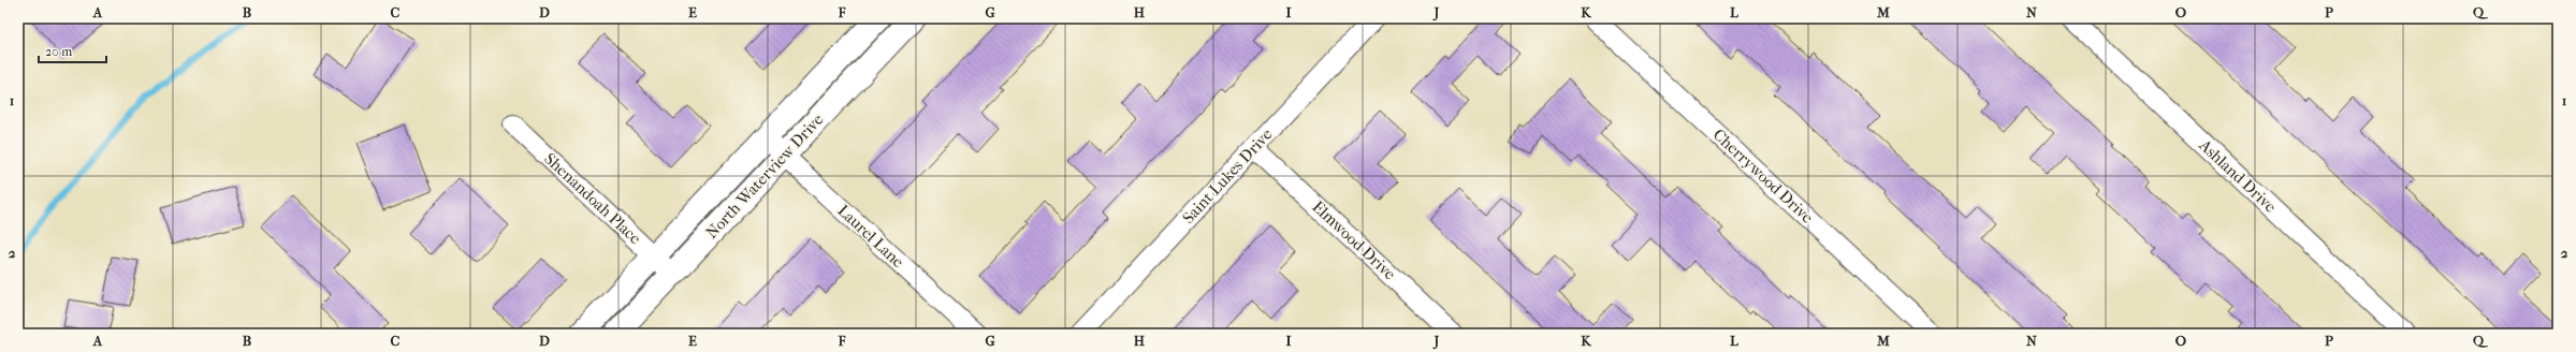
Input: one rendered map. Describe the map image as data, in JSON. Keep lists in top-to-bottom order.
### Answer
{
  "streets": {
    "street": [
      "North Waterview Drive",
      "Saint Lukes Drive",
      "Cherrywood Drive",
      "Ashland Drive",
      "Shenandoah Place",
      "Laurel Lane",
      "Elmwood Drive"
    ]
  },
  "crossings": [
    ["North Waterview Drive", "Shenandoah Place"],
    ["North Waterview Drive", "Laurel Lane"],
    ["Saint Lukes Drive", "Elmwood Drive"]
  ],
  "scale_bar": "20 m",
  "grid": {
    "columns": [
      "A",
      "B",
      "C",
      "D",
      "E",
      "F",
      "G",
      "H",
      "I",
      "J",
      "K",
      "L",
      "M",
      "N",
      "O",
      "P",
      "Q"
    ],
    "rows": ["1", "2"]
  }
}
